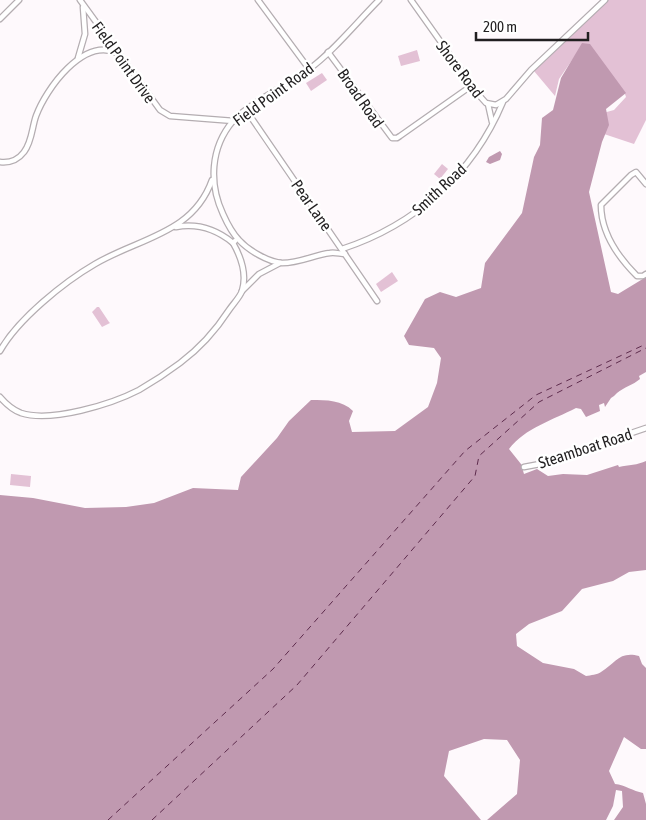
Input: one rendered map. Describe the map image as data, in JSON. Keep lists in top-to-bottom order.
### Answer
{
  "streets": {
    "street": [
      "Field Point Drive",
      "Shore Road",
      "Field Point Road",
      "Broad Road",
      "Smith Road",
      "Pear Lane",
      "Steamboat Road"
    ]
  },
  "crossings": [
    ["Field Point Drive", "Field Point Road"],
    ["Shore Road", "Broad Road"],
    ["Shore Road", "Smith Road"],
    ["Field Point Road", "Broad Road"],
    ["Field Point Road", "Pear Lane"],
    ["Smith Road", "Pear Lane"]
  ],
  "scale_bar": "200 m"
}
